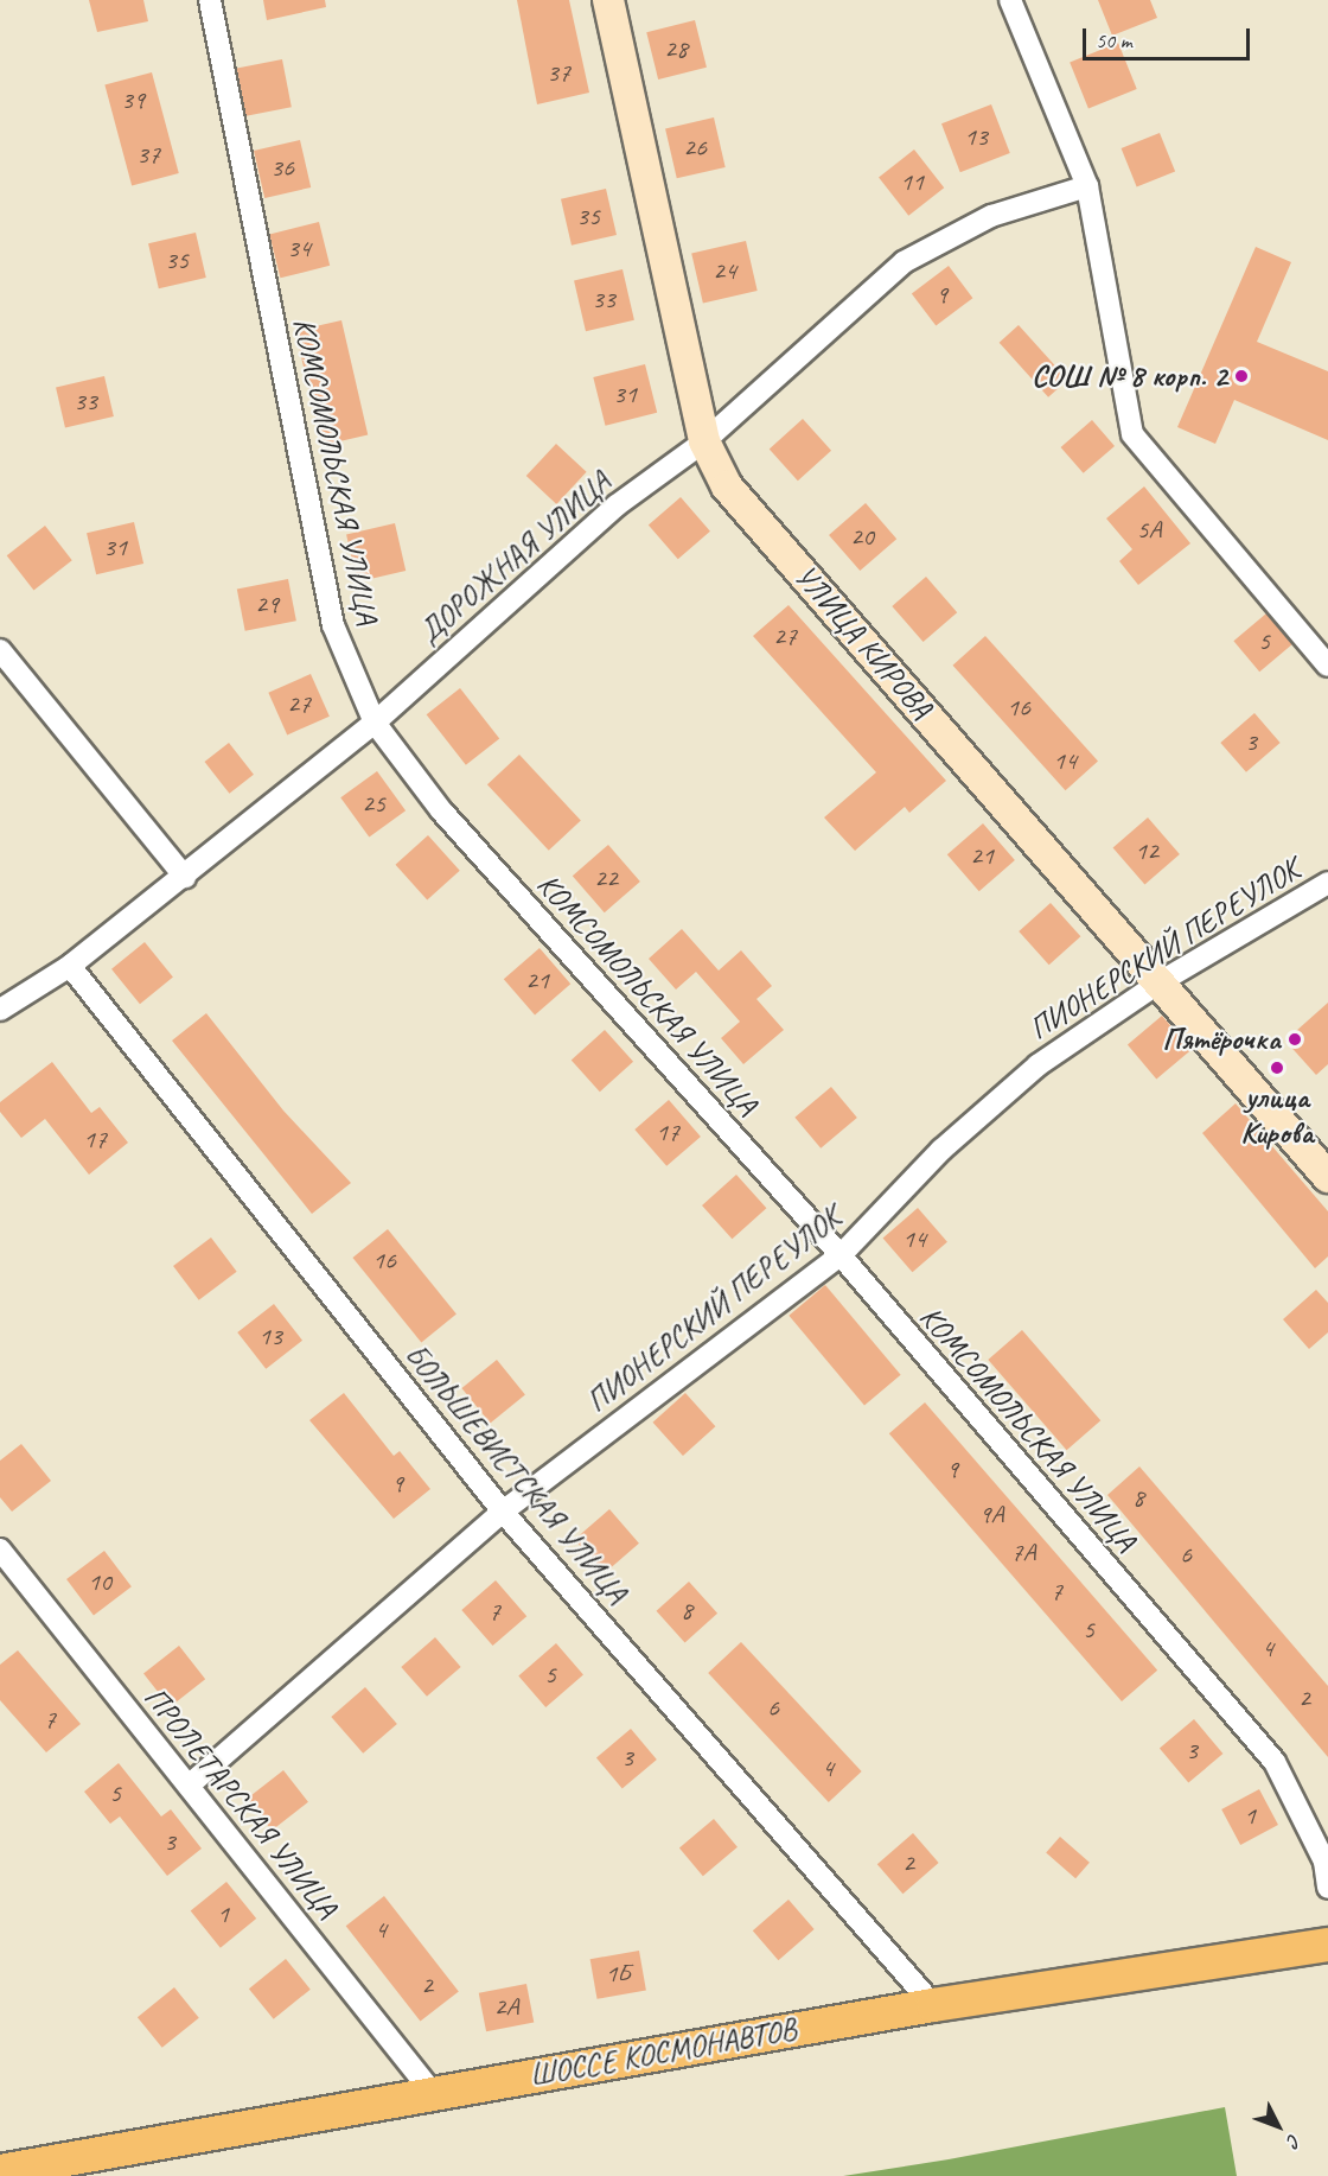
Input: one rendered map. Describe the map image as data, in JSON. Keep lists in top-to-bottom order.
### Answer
{
  "streets": {
    "main road": ["ШОССЕ КОСМОНАВТОВ"],
    "street": [
      "КОМСОМОЛЬСКАЯ УЛИЦА",
      "ДОРОЖНАЯ УЛИЦА",
      "УЛИЦА КИРОВА",
      "ПИОНЕРСКИЙ ПЕРЕУЛОК",
      "БОЛЬШЕВИСТСКАЯ УЛИЦА",
      "ПРОЛЕТАРСКАЯ УЛИЦА"
    ]
  },
  "crossings": [
    ["КОМСОМОЛЬСКАЯ УЛИЦА", "ДОРОЖНАЯ УЛИЦА"],
    ["КОМСОМОЛЬСКАЯ УЛИЦА", "ПИОНЕРСКИЙ ПЕРЕУЛОК"],
    ["ДОРОЖНАЯ УЛИЦА", "УЛИЦА КИРОВА"],
    ["ДОРОЖНАЯ УЛИЦА", "БОЛЬШЕВИСТСКАЯ УЛИЦА"],
    ["УЛИЦА КИРОВА", "ПИОНЕРСКИЙ ПЕРЕУЛОК"],
    ["ПИОНЕРСКИЙ ПЕРЕУЛОК", "БОЛЬШЕВИСТСКАЯ УЛИЦА"],
    ["ПИОНЕРСКИЙ ПЕРЕУЛОК", "ПРОЛЕТАРСКАЯ УЛИЦА"],
    ["БОЛЬШЕВИСТСКАЯ УЛИЦА", "ШОССЕ КОСМОНАВТОВ"],
    ["ПРОЛЕТАРСКАЯ УЛИЦА", "ШОССЕ КОСМОНАВТОВ"]
  ],
  "places": ["СОШ № 8 корп. 2", "Пятёрочка", "улица Кирова"],
  "house_numbers": [
    "28",
    "37",
    "39",
    "13",
    "26",
    "37",
    "36",
    "11",
    "35",
    "34",
    "35",
    "24",
    "9",
    "33",
    "31",
    "33",
    "5А",
    "20",
    "31",
    "29",
    "27",
    "5",
    "27",
    "16",
    "3",
    "14",
    "25",
    "12",
    "21",
    "22",
    "21",
    "17",
    "17",
    "14",
    "16",
    "13",
    "9",
    "9",
    "8",
    "9А",
    "7А",
    "6",
    "10",
    "7",
    "8",
    "7",
    "5",
    "4",
    "5",
    "2",
    "6",
    "7",
    "3",
    "3",
    "4",
    "5",
    "1",
    "3",
    "2",
    "1",
    "4",
    "1Б",
    "2",
    "2А"
  ],
  "scale_bar": "50 m",
  "north": "bottom right"
}
